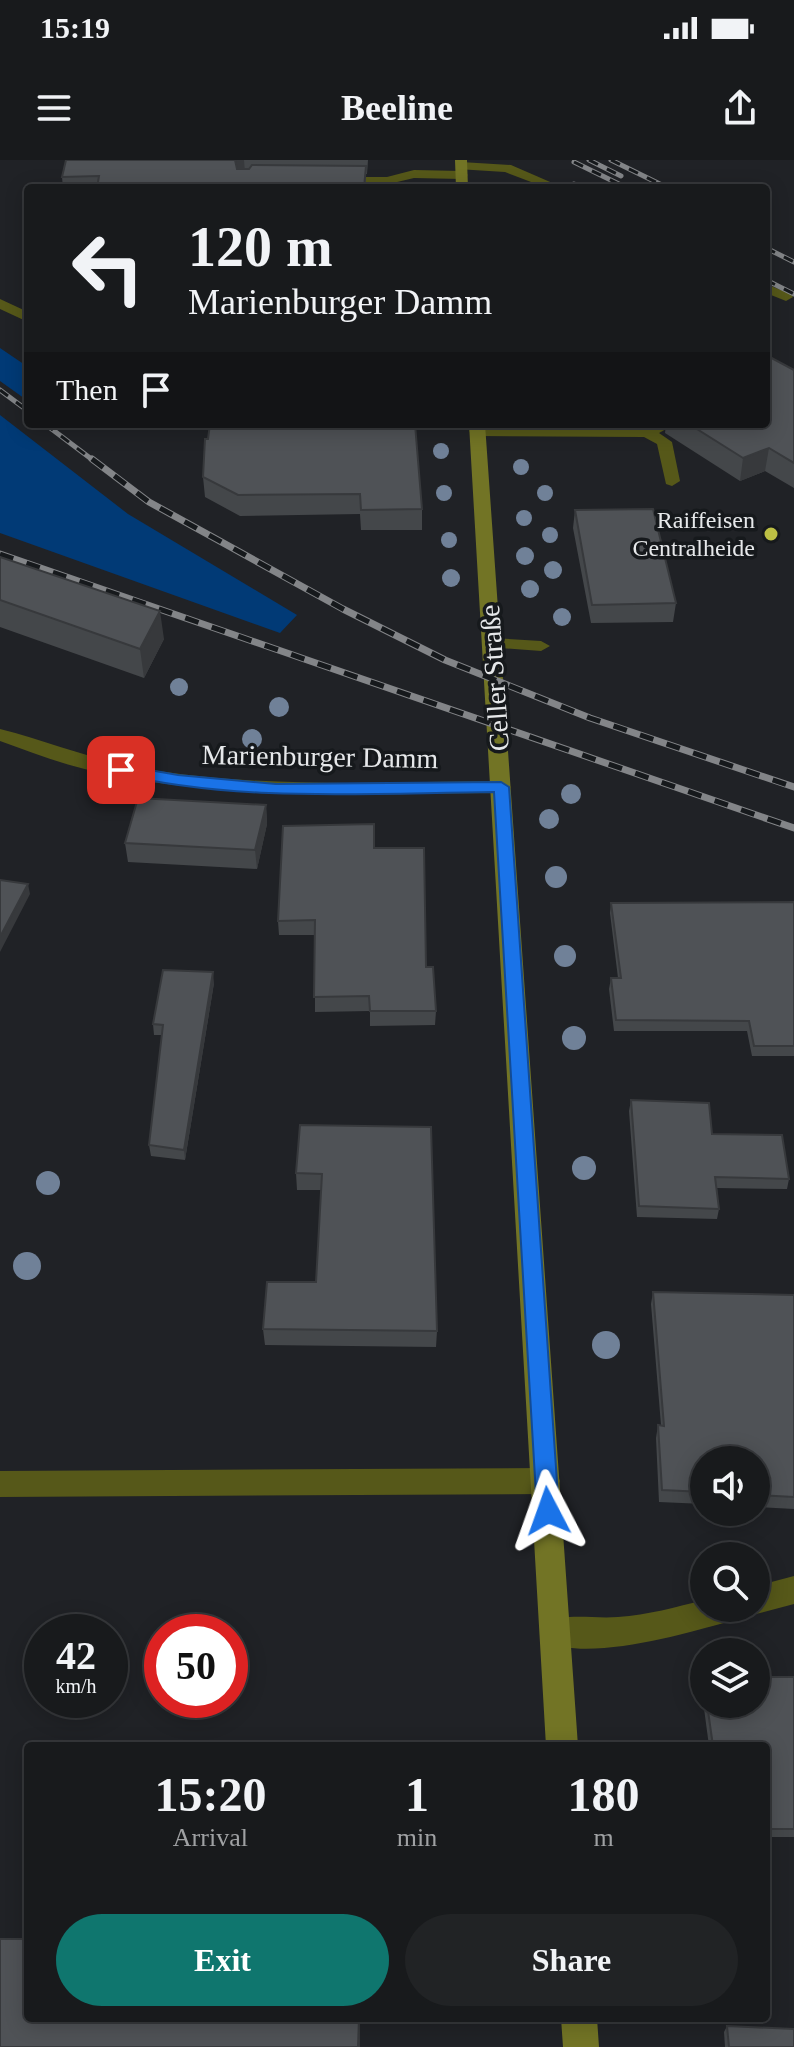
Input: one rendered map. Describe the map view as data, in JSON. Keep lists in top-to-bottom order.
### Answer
{
  "streets": {
    "main road": ["Celler Straße"],
    "street": ["Marienburger Damm"]
  },
  "crossings": [
    ["Celler Straße", "Marienburger Damm"]
  ],
  "places": ["Raiffeisen Centralheide"],
  "page": {
    "status": "15:19",
    "header": "Beeline",
    "turn": ["120 m", "Marienburger Damm"],
    "then": "Then",
    "speed": "42 km/h",
    "limit": "50",
    "eta": [
      "15:20",
      "Arrival",
      "1",
      "min",
      "180",
      "m"
    ],
    "buttons": ["Exit", "Share"]
  }
}
